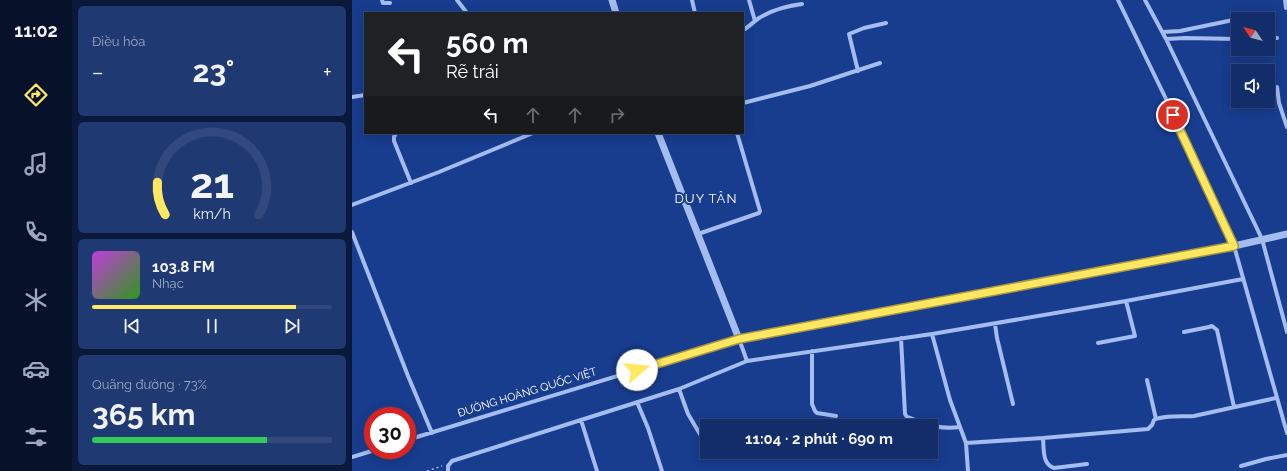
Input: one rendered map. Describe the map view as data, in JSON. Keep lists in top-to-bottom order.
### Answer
{
  "streets": {
    "street": ["ĐƯỜNG HOÀNG QUỐC VIỆT"]
  },
  "districts": ["DUY TÂN"],
  "north": "top left",
  "page": {
    "tabs": "11:02",
    "tile": [
      "Điều hòa",
      ["Quãng đường · 73%", "365 km"]
    ],
    "turn": ["560 m", "Rẽ trái"],
    "heat": ["−", "23°", "+"],
    "song": ["103.8 FM", "Nhạc"],
    "limit": "30",
    "trip": "11:04 · 2 phút · 690 m",
    "gauge": ["21", "km/h"]
  }
}
